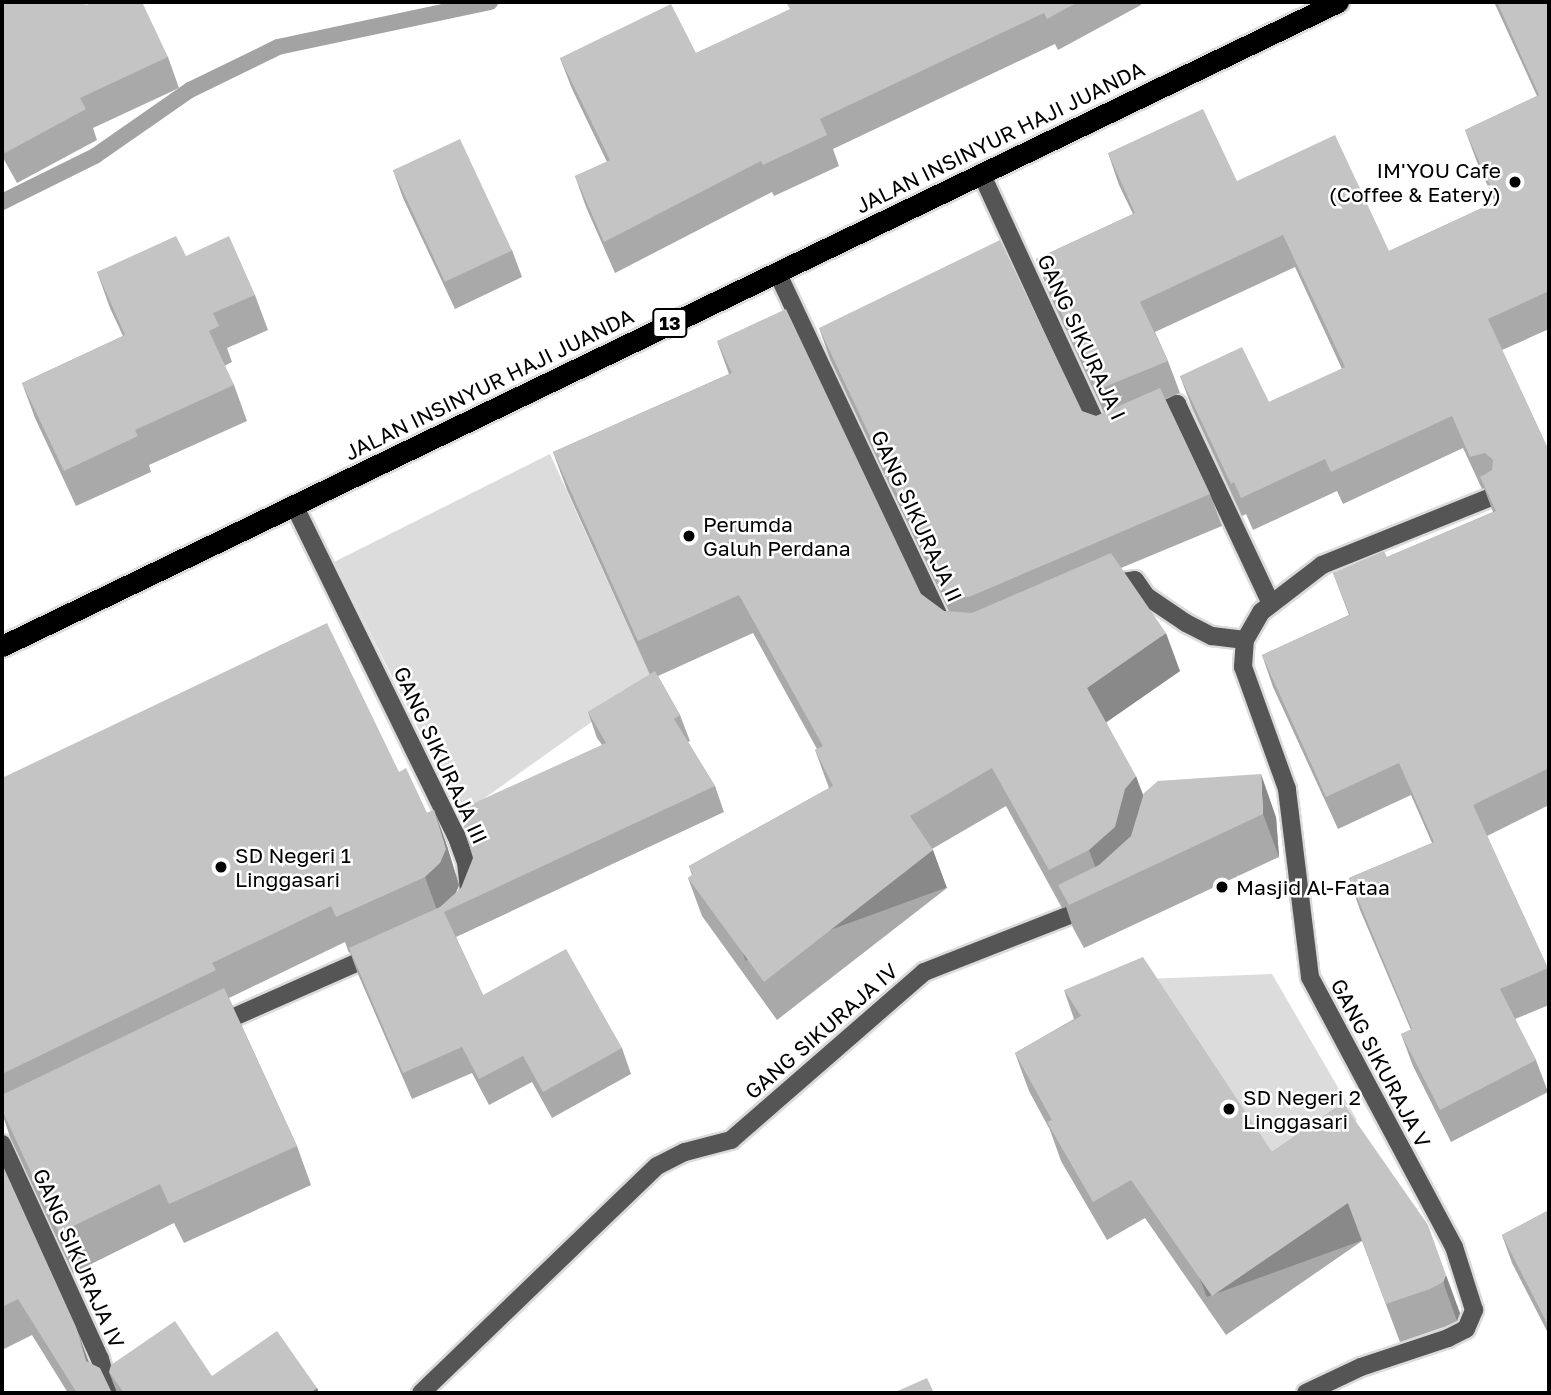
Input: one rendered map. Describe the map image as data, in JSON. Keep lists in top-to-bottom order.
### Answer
{
  "streets": {
    "highway": ["JALAN INSINYUR HAJI JUANDA", "13"],
    "street": [
      "GANG SIKURAJA I",
      "GANG SIKURAJA II",
      "GANG SIKURAJA III",
      "GANG SIKURAJA IV",
      "GANG SIKURAJA V"
    ]
  },
  "crossings": [
    ["JALAN INSINYUR HAJI JUANDA", "GANG SIKURAJA I"],
    ["JALAN INSINYUR HAJI JUANDA", "GANG SIKURAJA II"],
    ["JALAN INSINYUR HAJI JUANDA", "GANG SIKURAJA III"]
  ],
  "places": [
    "IM'YOU Cafe (Coffee & Eatery)",
    "Perumda Galuh Perdana",
    "SD Negeri 1 Linggasari",
    "Masjid Al-Fataa",
    "SD Negeri 2 Linggasari"
  ]
}
